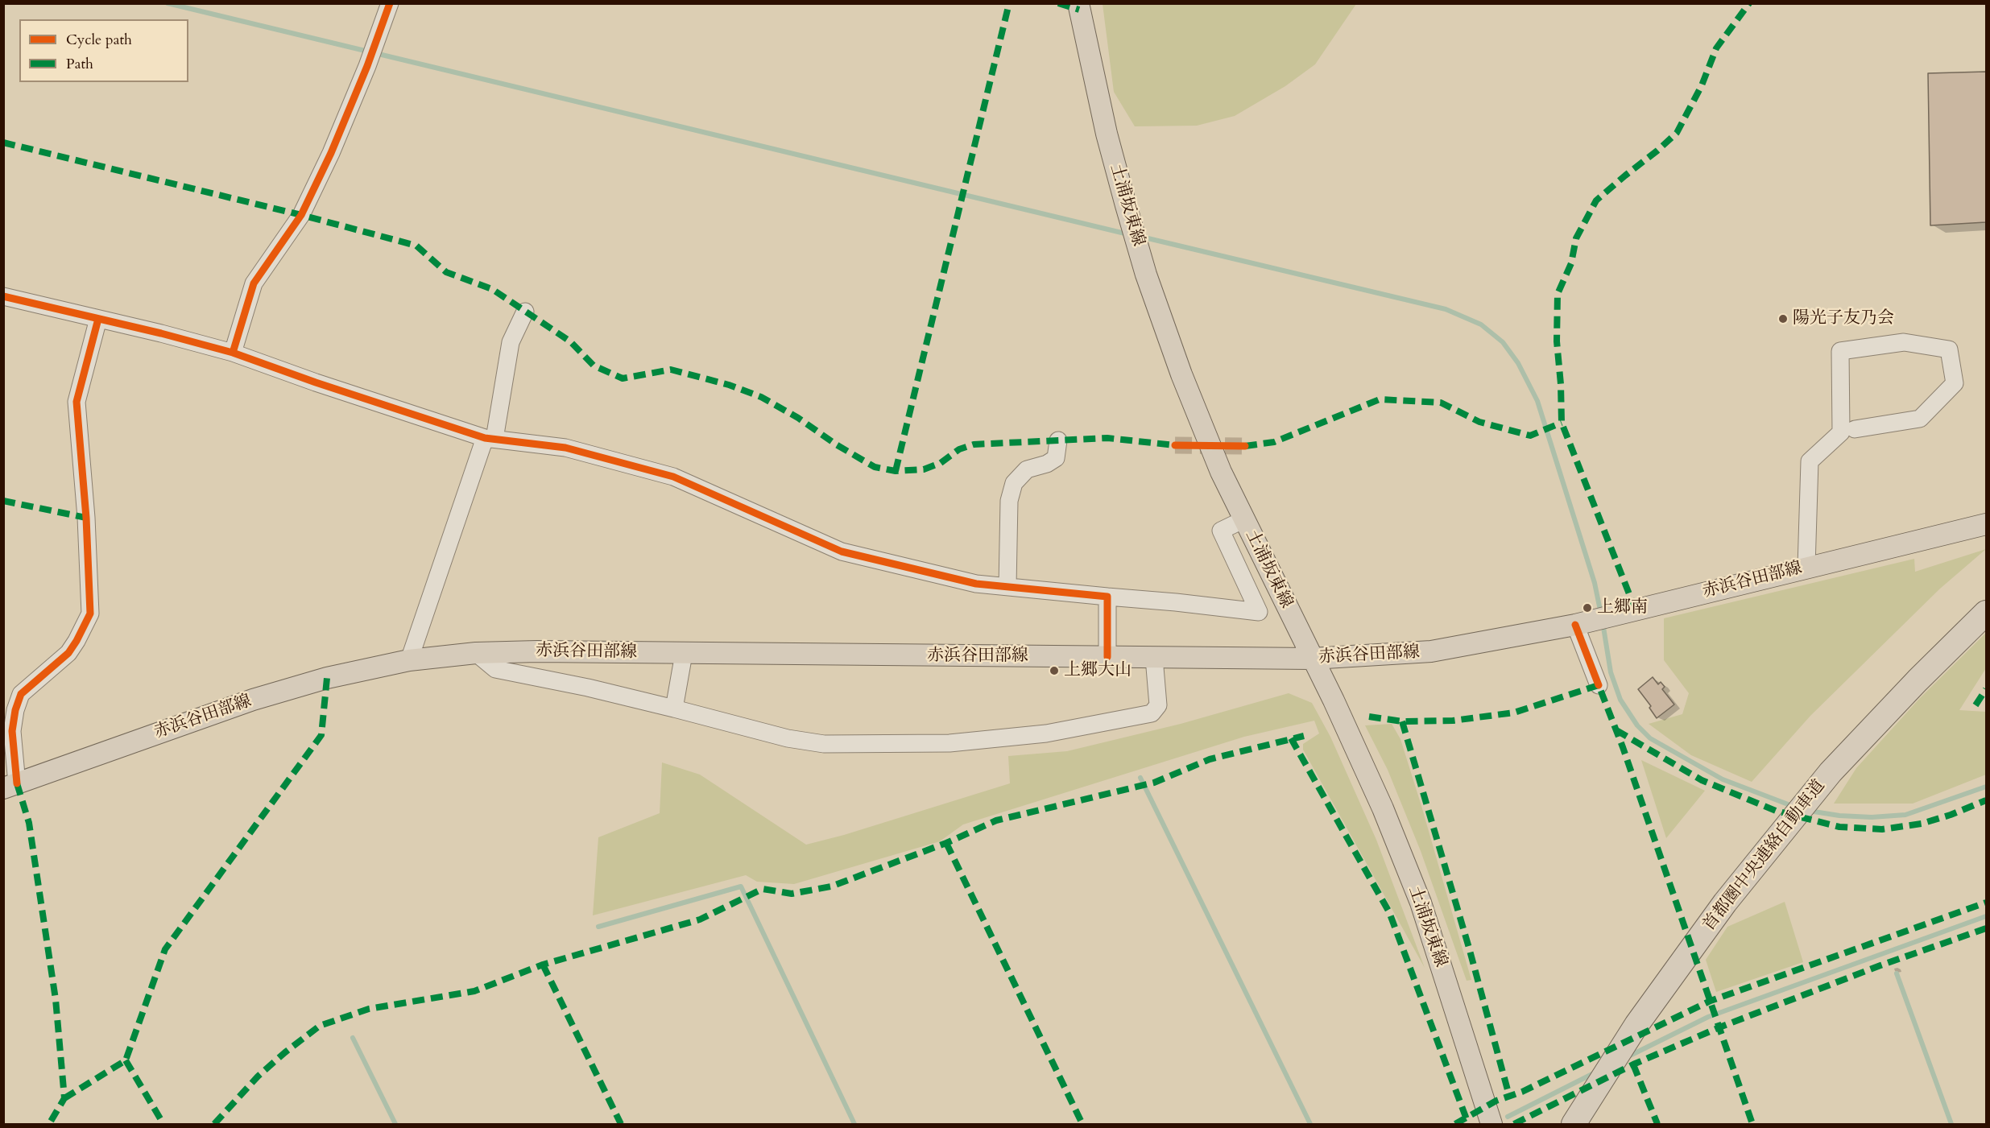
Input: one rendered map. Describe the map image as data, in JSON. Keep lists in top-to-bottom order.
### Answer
{
  "streets": {
    "highway": ["首都圏中央連絡自動車道"],
    "main road": ["土浦坂東線", "赤浜谷田部線"]
  },
  "crossings": [
    ["土浦坂東線", "赤浜谷田部線"]
  ],
  "places": ["陽光子友乃会", "上郷南", "上郷大山"],
  "legend": ["Cycle path", "Path"]
}
